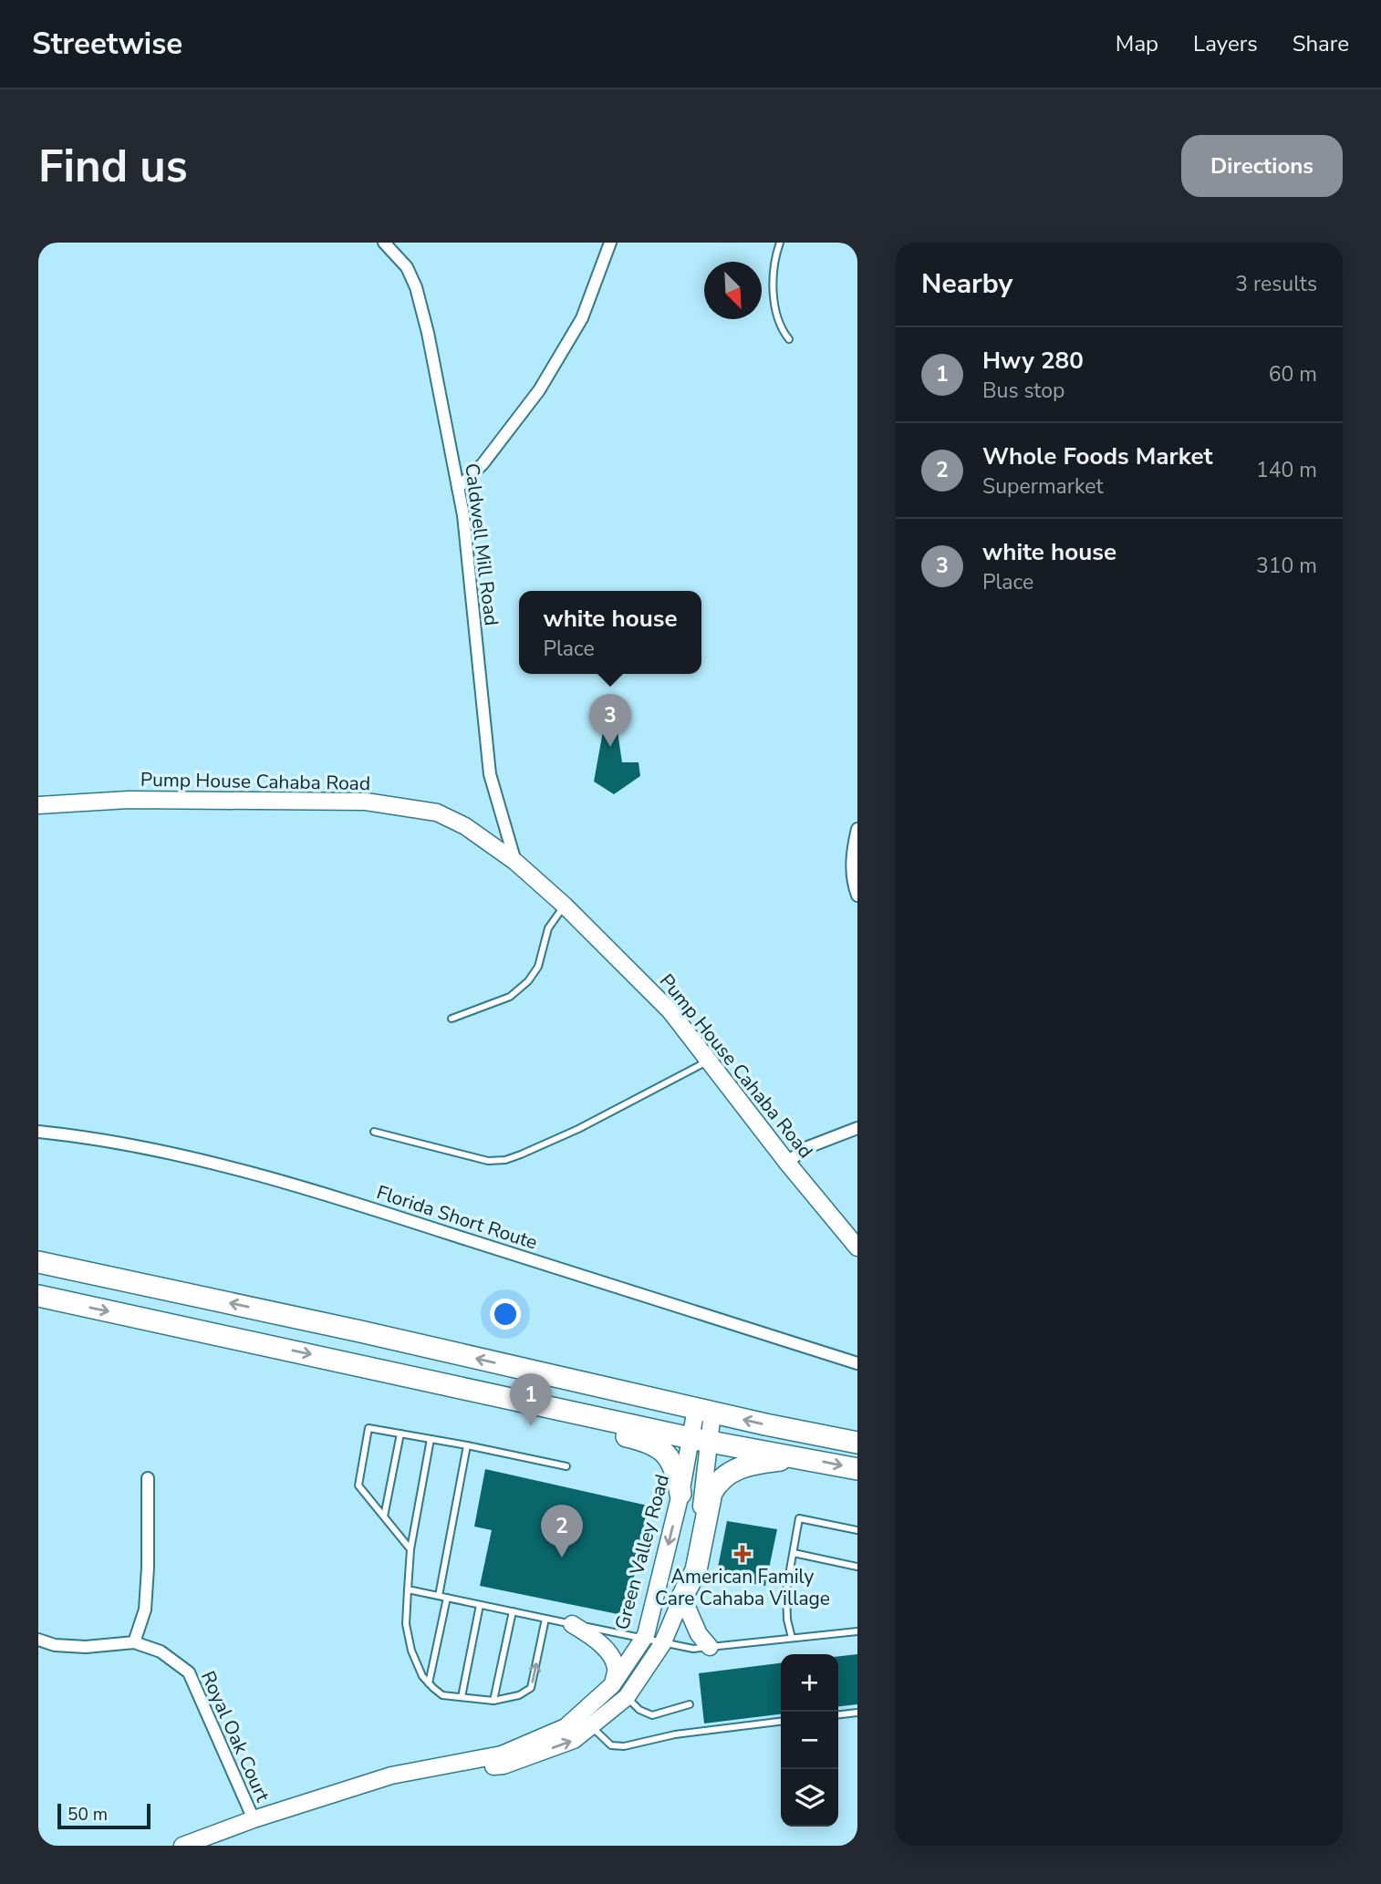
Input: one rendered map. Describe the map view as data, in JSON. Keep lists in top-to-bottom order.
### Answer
{
  "streets": {
    "street": [
      "Caldwell Mill Road",
      "Pump House Cahaba Road",
      "Florida Short Route",
      "Green Valley Road",
      "Royal Oak Court"
    ]
  },
  "crossings": [
    ["Caldwell Mill Road", "Pump House Cahaba Road"],
    ["Green Valley Road", "Royal Oak Court"]
  ],
  "places": {
    "health": ["American Family Care Cahaba Village"]
  },
  "scale_bar": "50 m",
  "north": "bottom right",
  "page": {
    "header": "Streetwise",
    "nav": ["Map", "Layers", "Share"],
    "buttons": "Directions",
    "title": "Find us",
    "heading": ["Nearby", "3 results"],
    "list": [
      {
        "mark": "1",
        "name": "Hwy 280",
        "note": "Bus stop",
        "value": "60 m"
      },
      {
        "mark": "2",
        "name": "Whole Foods Market",
        "note": "Supermarket",
        "value": "140 m"
      },
      {
        "mark": "3",
        "name": "white house",
        "note": "Place",
        "value": "310 m"
      }
    ],
    "popup": ["white house", "Place"],
    "pins": ["3", "1", "2"],
    "map_buttons": ["+", "−"],
    "scale": "50 m"
  }
}
